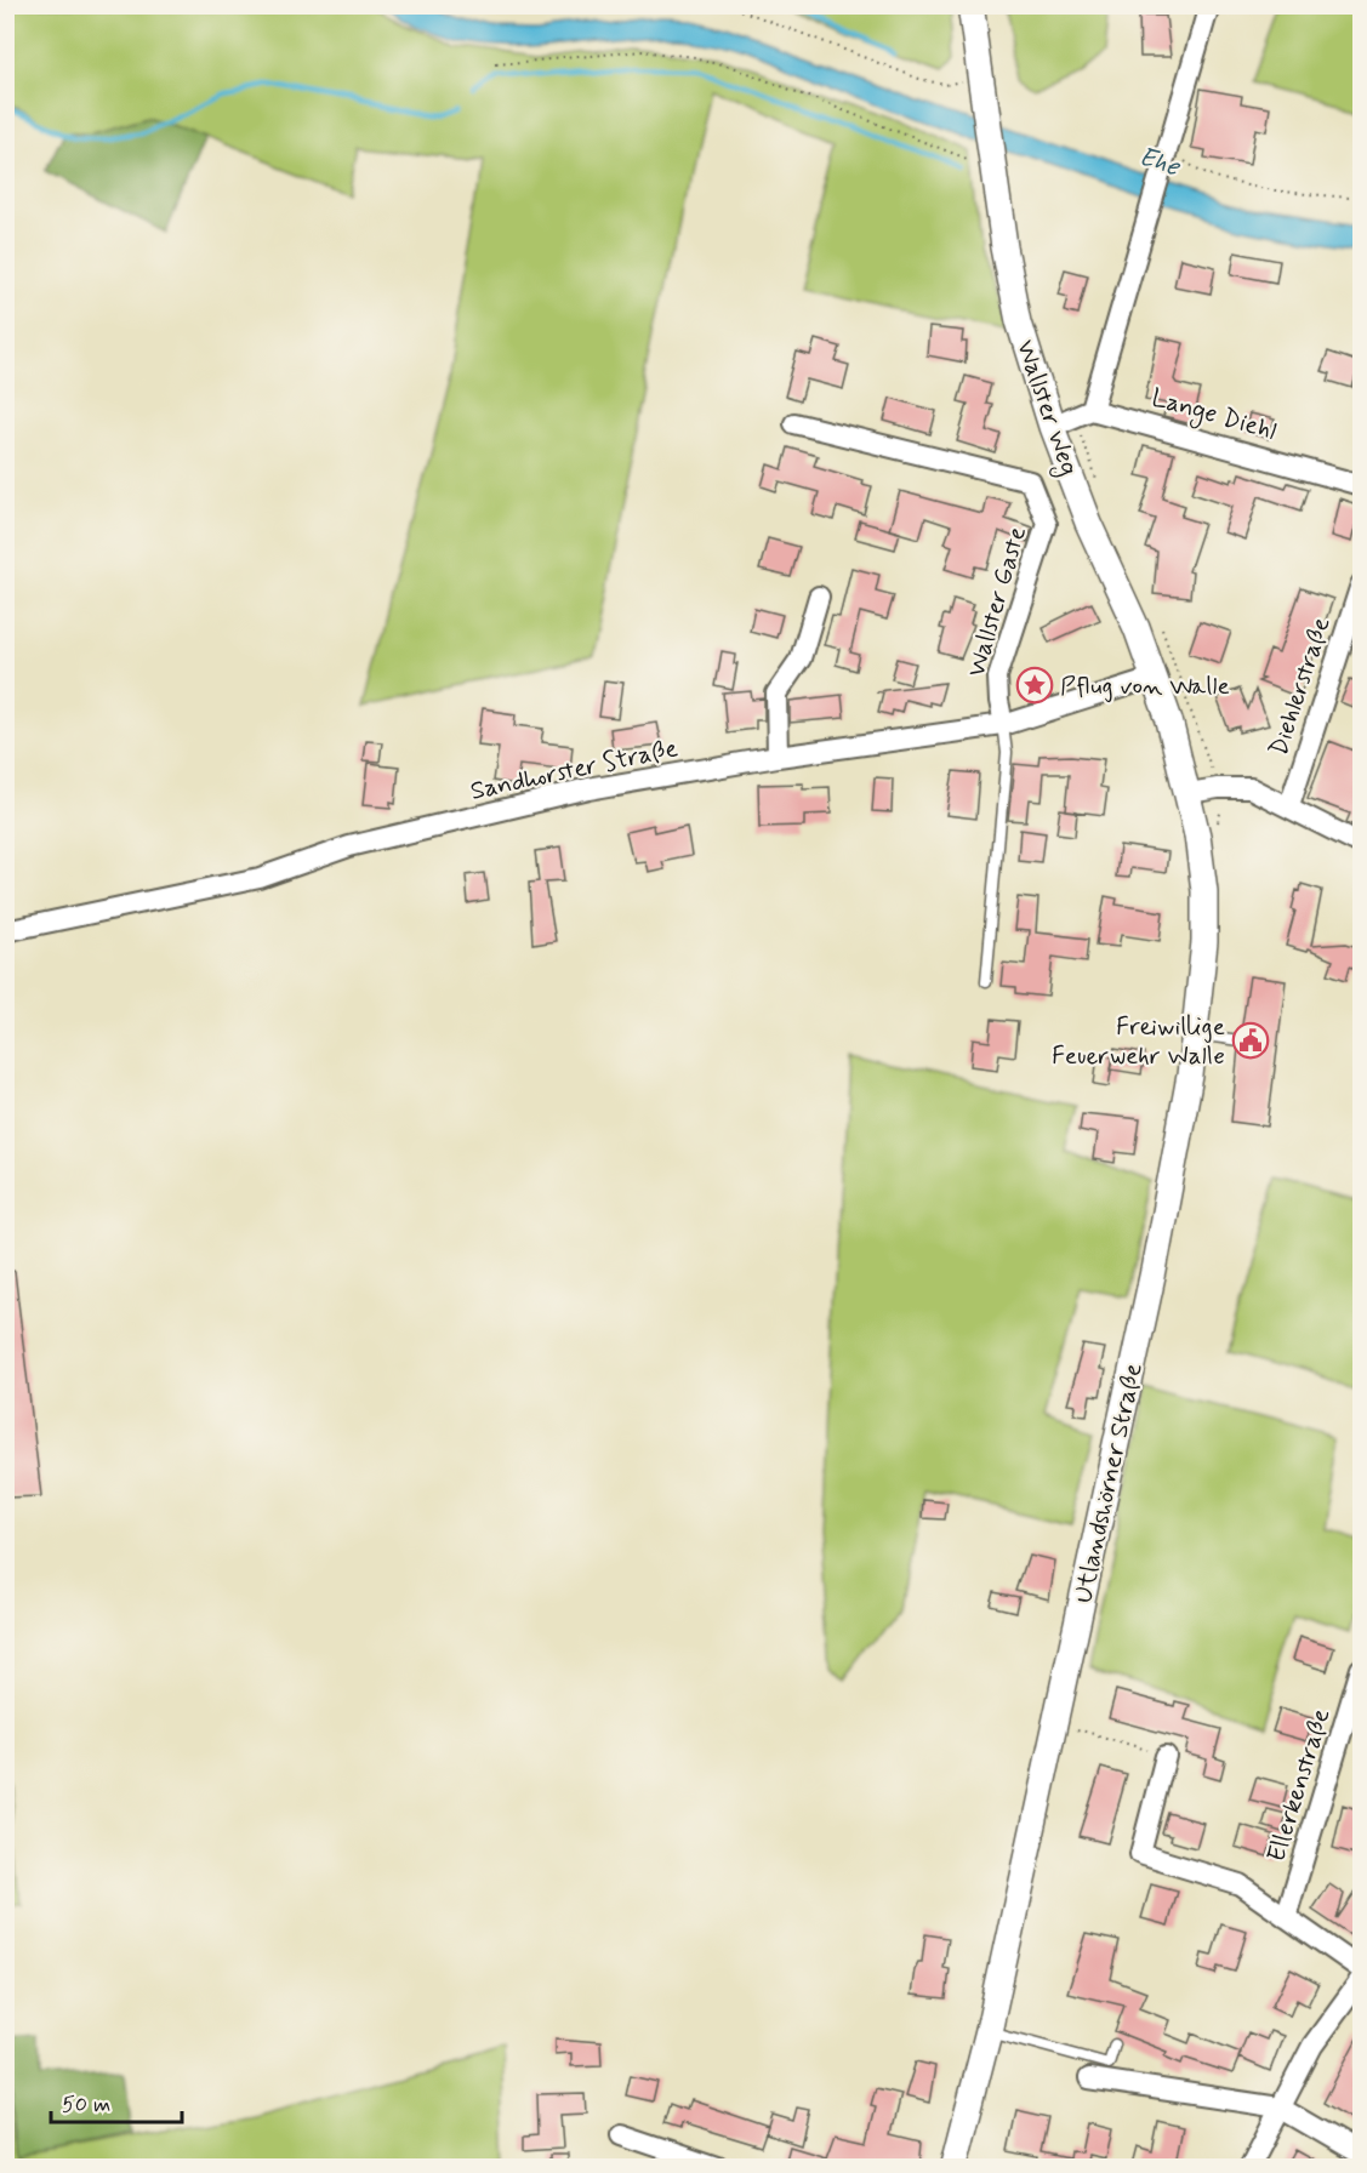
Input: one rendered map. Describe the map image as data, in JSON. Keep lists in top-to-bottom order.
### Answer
{
  "streets": {
    "street": [
      "Wallster Weg",
      "Lange Diehl",
      "Wallster Gaste",
      "Diehlerstraße",
      "Sandhorster Straße",
      "Utlandshörner Straße",
      "Ellerkenstraße"
    ]
  },
  "crossings": [
    ["Wallster Weg", "Sandhorster Straße"],
    ["Wallster Weg", "Utlandshörner Straße"],
    ["Wallster Gaste", "Sandhorster Straße"]
  ],
  "water": ["Ehe"],
  "places": {
    "place": ["Pflug von Walle"],
    "public building": ["Freiwillige Feuerwehr Walle"]
  },
  "scale_bar": "50 m"
}
